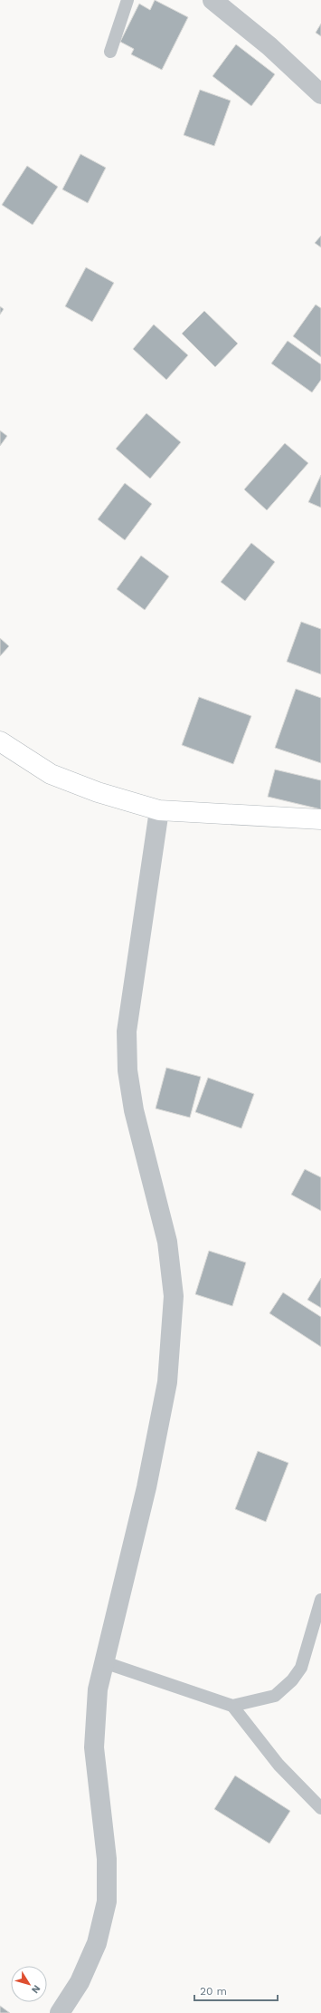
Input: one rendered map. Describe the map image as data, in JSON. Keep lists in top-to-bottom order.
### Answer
{
  "scale_bar": "20 m",
  "north": "bottom right"
}
